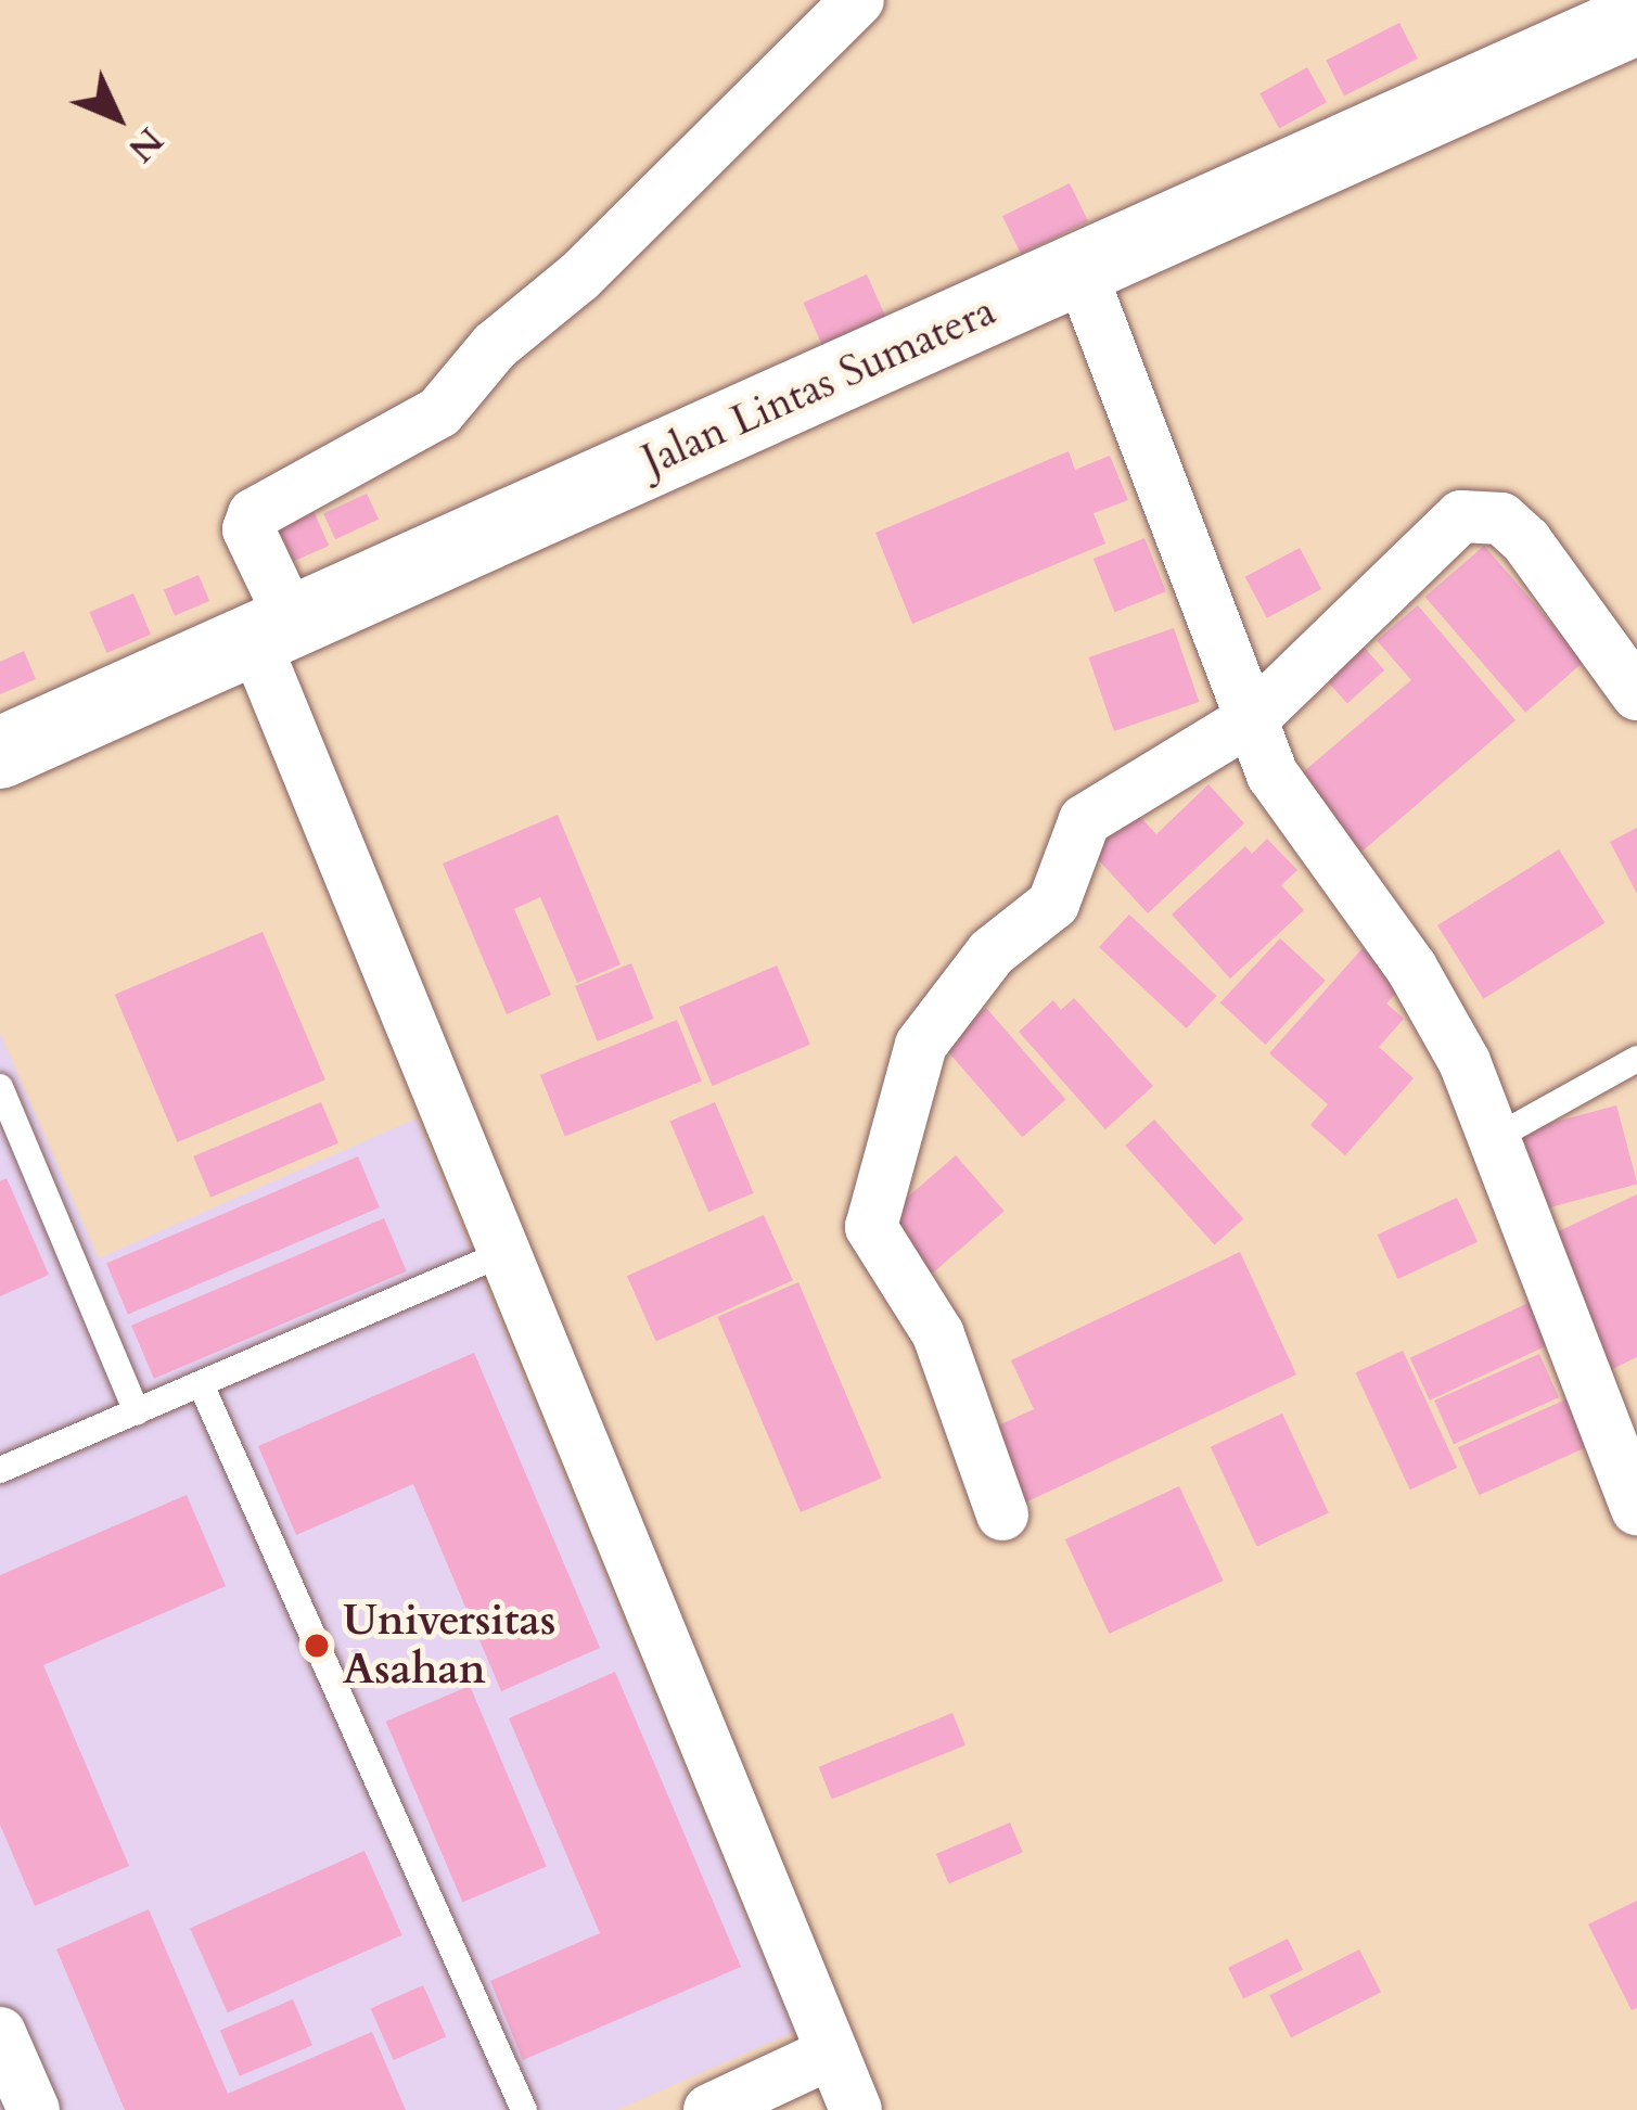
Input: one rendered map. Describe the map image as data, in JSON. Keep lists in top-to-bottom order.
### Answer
{
  "streets": {
    "highway": ["Jalan Lintas Sumatera"]
  },
  "places": ["Universitas Asahan"],
  "north": "bottom right"
}
